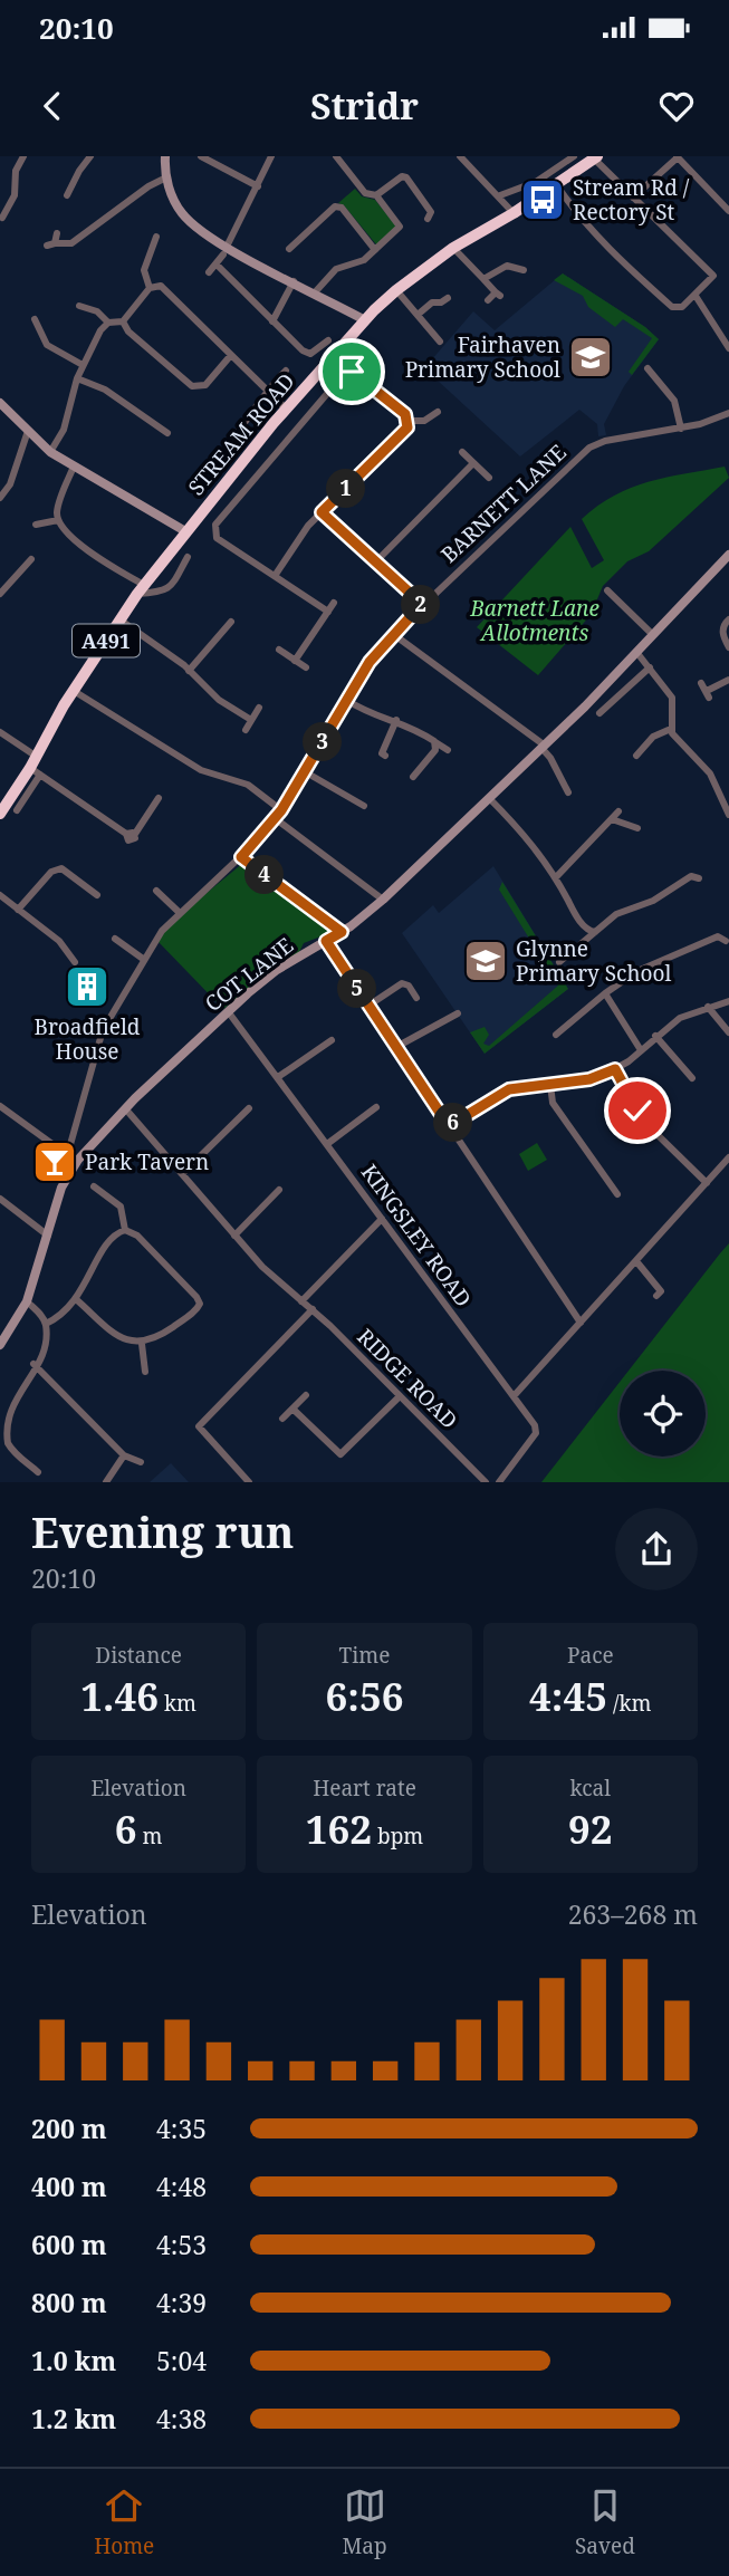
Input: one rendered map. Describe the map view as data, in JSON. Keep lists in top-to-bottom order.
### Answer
{
  "streets": {
    "highway": ["STREAM ROAD", "A491"],
    "street": [
      "BARNETT LANE",
      "COT LANE",
      "KINGSLEY ROAD",
      "RIDGE ROAD"
    ]
  },
  "crossings": [
    ["COT LANE", "KINGSLEY ROAD"],
    ["COT LANE", "RIDGE ROAD"]
  ],
  "parks": ["Barnett Lane Allotments"],
  "places": {
    "bus stop": ["Stream Rd / Rectory St"],
    "school or university": ["Fairhaven Primary School", "Glynne Primary School"],
    "building": ["Broadfield House"],
    "bar": ["Park Tavern"]
  },
  "page": {
    "status": "20:10",
    "header": "Stridr",
    "pins": [
      "1",
      "2",
      "3",
      "4",
      "5",
      "6"
    ],
    "heading": ["Evening run", "20:10"],
    "stats": [
      ["Distance", "1.46 km"],
      ["Time", "6:56"],
      ["Pace", "4:45 /km"],
      ["Elevation", "6 m"],
      ["Heart rate", "162 bpm"],
      ["kcal", "92"]
    ],
    "chart": ["Elevation", "263–268 m"],
    "list": [
      {
        "name": "200 m",
        "note": "4:35"
      },
      {
        "name": "400 m",
        "note": "4:48"
      },
      {
        "name": "600 m",
        "note": "4:53"
      },
      {
        "name": "800 m",
        "note": "4:39"
      },
      {
        "name": "1.0 km",
        "note": "5:04"
      },
      {
        "name": "1.2 km",
        "note": "4:38"
      }
    ],
    "tabs": ["Home", "Map", "Saved"]
  }
}
